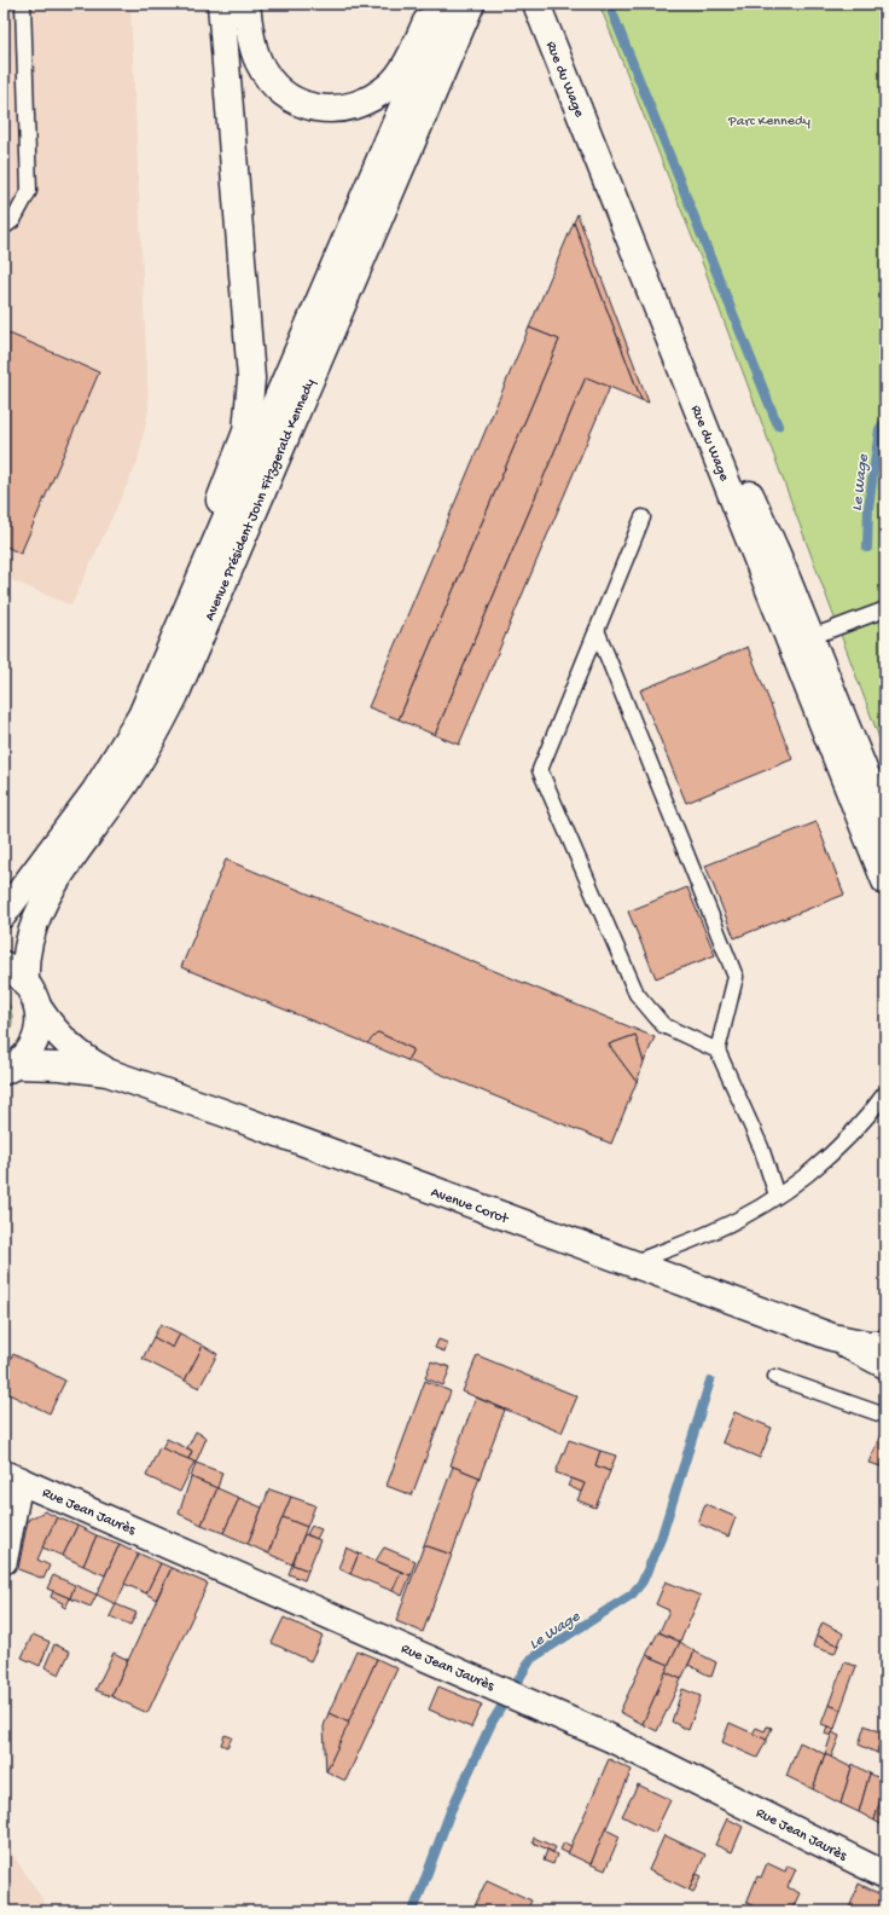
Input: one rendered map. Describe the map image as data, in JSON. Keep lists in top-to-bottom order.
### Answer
{
  "streets": {
    "street": [
      "Rue du Wage",
      "Avenue Président John Fitzgerald Kennedy",
      "Avenue Corot",
      "Rue Jean Jaurès"
    ]
  },
  "water": ["Le Wage"],
  "parks": ["Parc Kennedy"]
}
